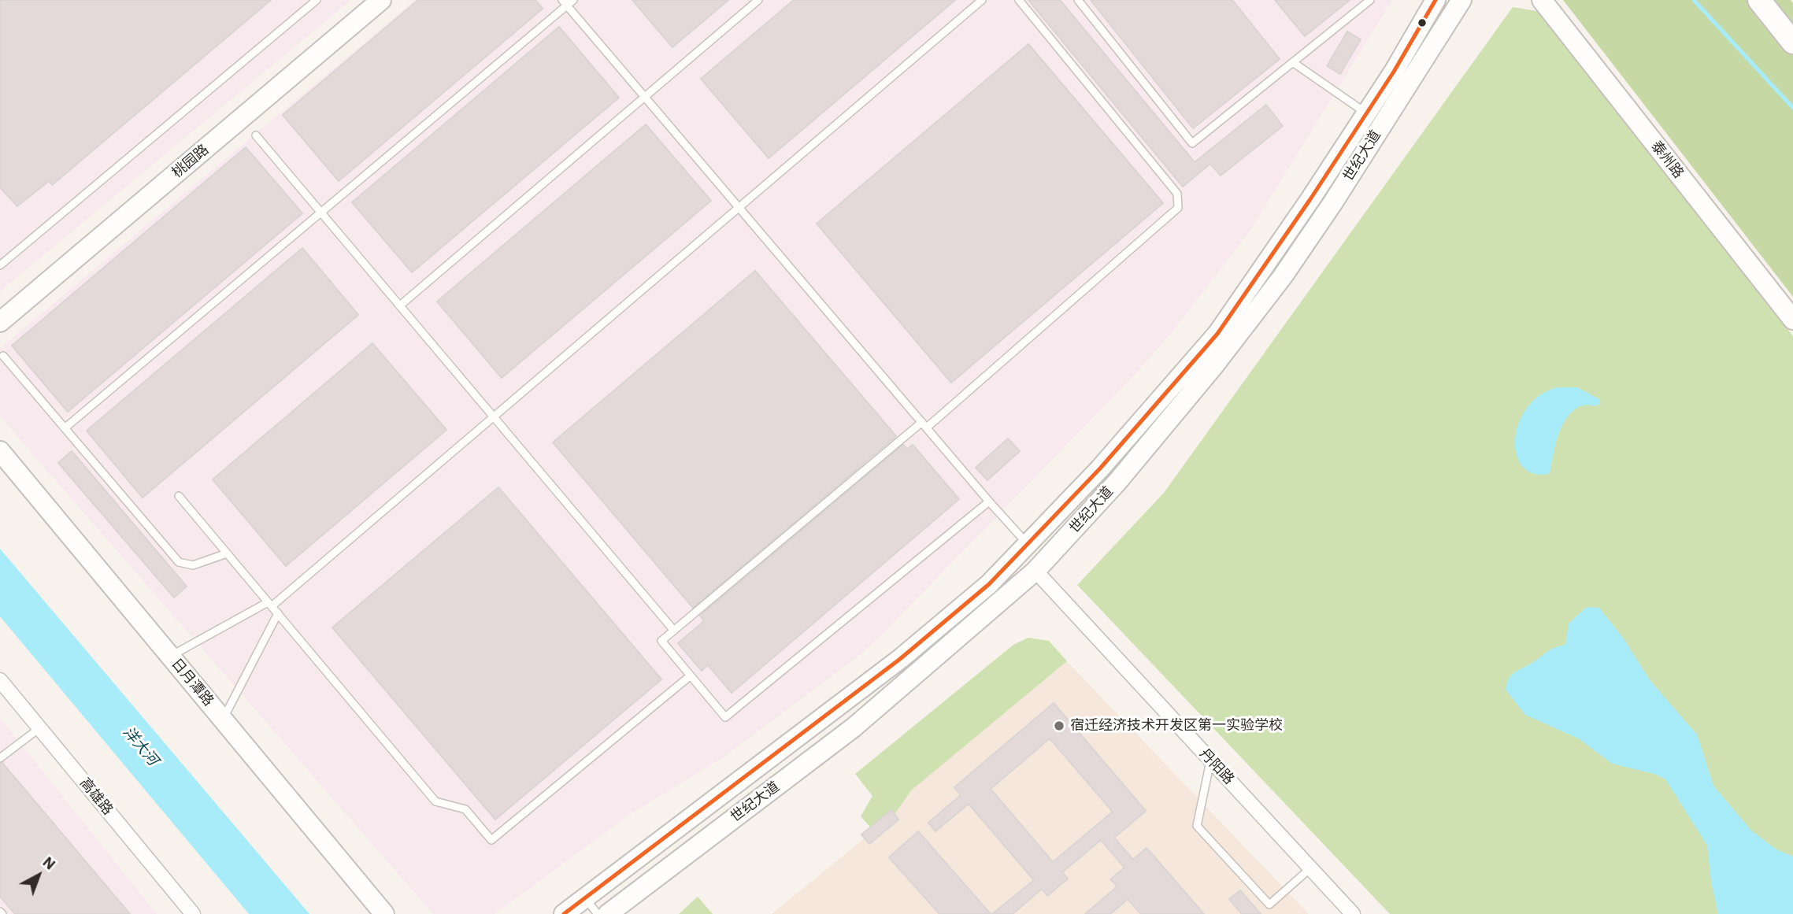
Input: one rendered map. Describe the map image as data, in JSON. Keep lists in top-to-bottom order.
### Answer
{
  "streets": {
    "street": [
      "世纪大道",
      "泰州路",
      "桃园路",
      "日月潭路",
      "丹阳路",
      "高雄路"
    ]
  },
  "crossings": [
    ["世纪大道", "丹阳路"]
  ],
  "water": ["洋大河"],
  "places": ["宿迁经济技术开发区第一实验学校"],
  "north": "top right"
}
